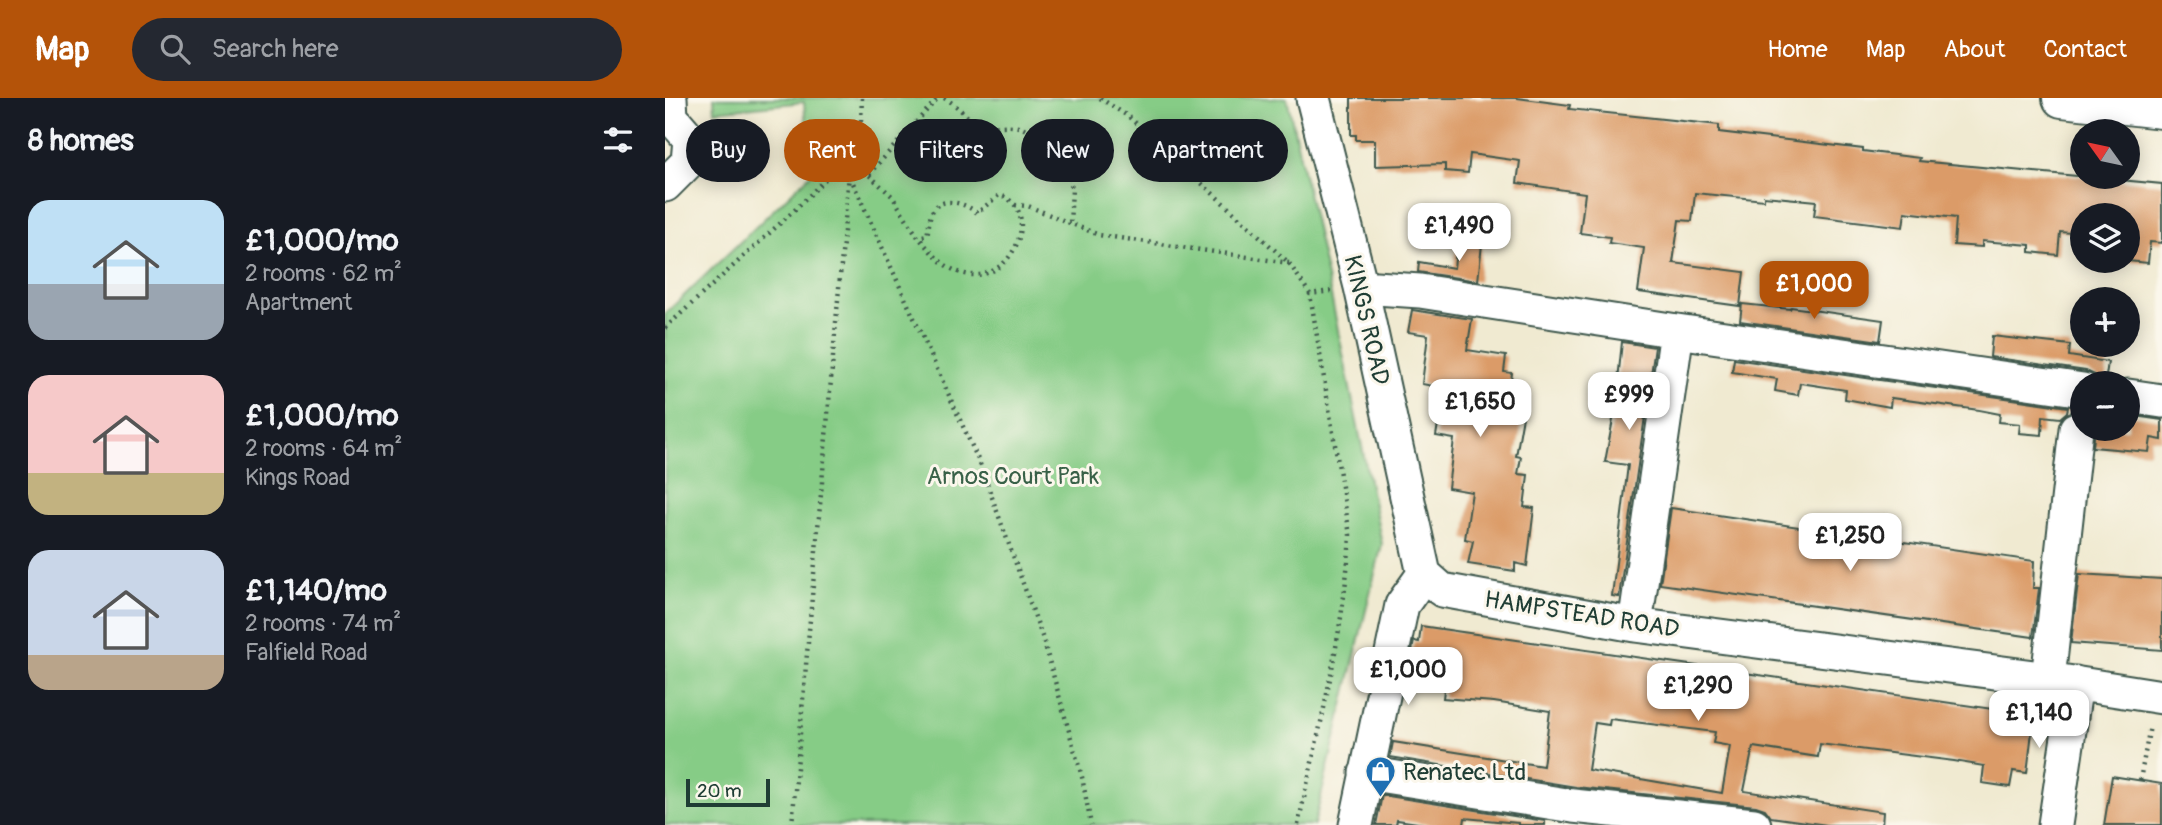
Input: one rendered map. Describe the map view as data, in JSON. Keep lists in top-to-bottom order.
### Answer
{
  "streets": {
    "street": ["KINGS ROAD", "HAMPSTEAD ROAD"]
  },
  "crossings": [
    ["KINGS ROAD", "HAMPSTEAD ROAD"]
  ],
  "parks": ["Arnos Court Park"],
  "places": {
    "shop": ["Renatec Ltd"]
  },
  "scale_bar": "20 m",
  "north": "top left",
  "page": {
    "header": "Map",
    "search": "Search here",
    "nav": [
      "Home",
      "Map",
      "About",
      "Contact"
    ],
    "heading": "8 homes",
    "map_buttons": ["+", "−"],
    "chip": [
      "Buy",
      "Rent",
      "Filters",
      "New",
      "Apartment"
    ],
    "list": [
      {
        "name": "£1,000/mo",
        "note": "2 rooms · 62 m² · Apartment"
      },
      {
        "name": "£1,000/mo",
        "note": "2 rooms · 64 m² · Kings Road"
      },
      {
        "name": "£1,140/mo",
        "note": "2 rooms · 74 m² · Falfield Road"
      }
    ],
    "price": [
      "£1,490",
      "£1,000",
      "£999",
      "£1,650",
      "£1,250",
      "£1,000",
      "£1,290",
      "£1,140"
    ],
    "scale": "20 m"
  }
}
